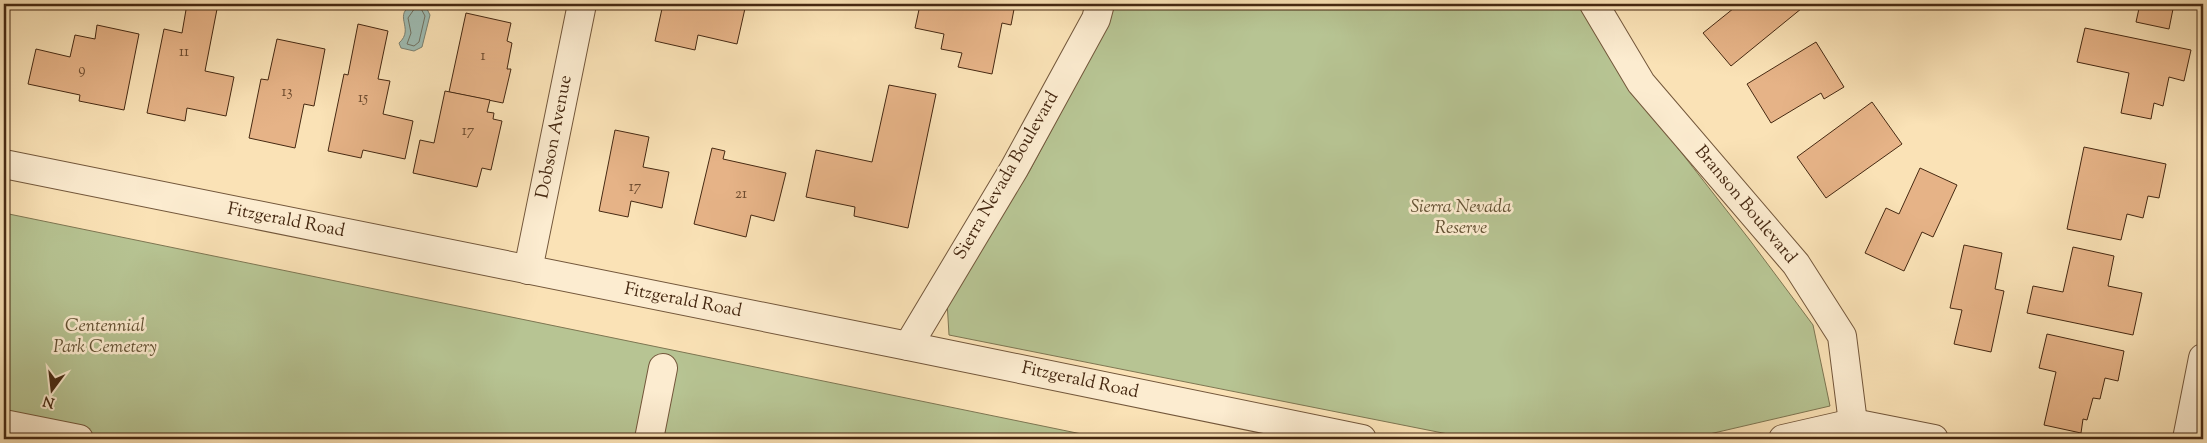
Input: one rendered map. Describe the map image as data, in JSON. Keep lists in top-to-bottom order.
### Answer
{
  "streets": {
    "street": [
      "Dobson Avenue",
      "Sierra Nevada Boulevard",
      "Branson Boulevard",
      "Fitzgerald Road"
    ]
  },
  "crossings": [
    ["Dobson Avenue", "Fitzgerald Road"],
    ["Sierra Nevada Boulevard", "Fitzgerald Road"]
  ],
  "parks": ["Sierra Nevada Reserve", "Centennial Park Cemetery"],
  "house_numbers": [
    "11",
    "1",
    "9",
    "13",
    "15",
    "17",
    "17",
    "21"
  ],
  "north": "bottom"
}
